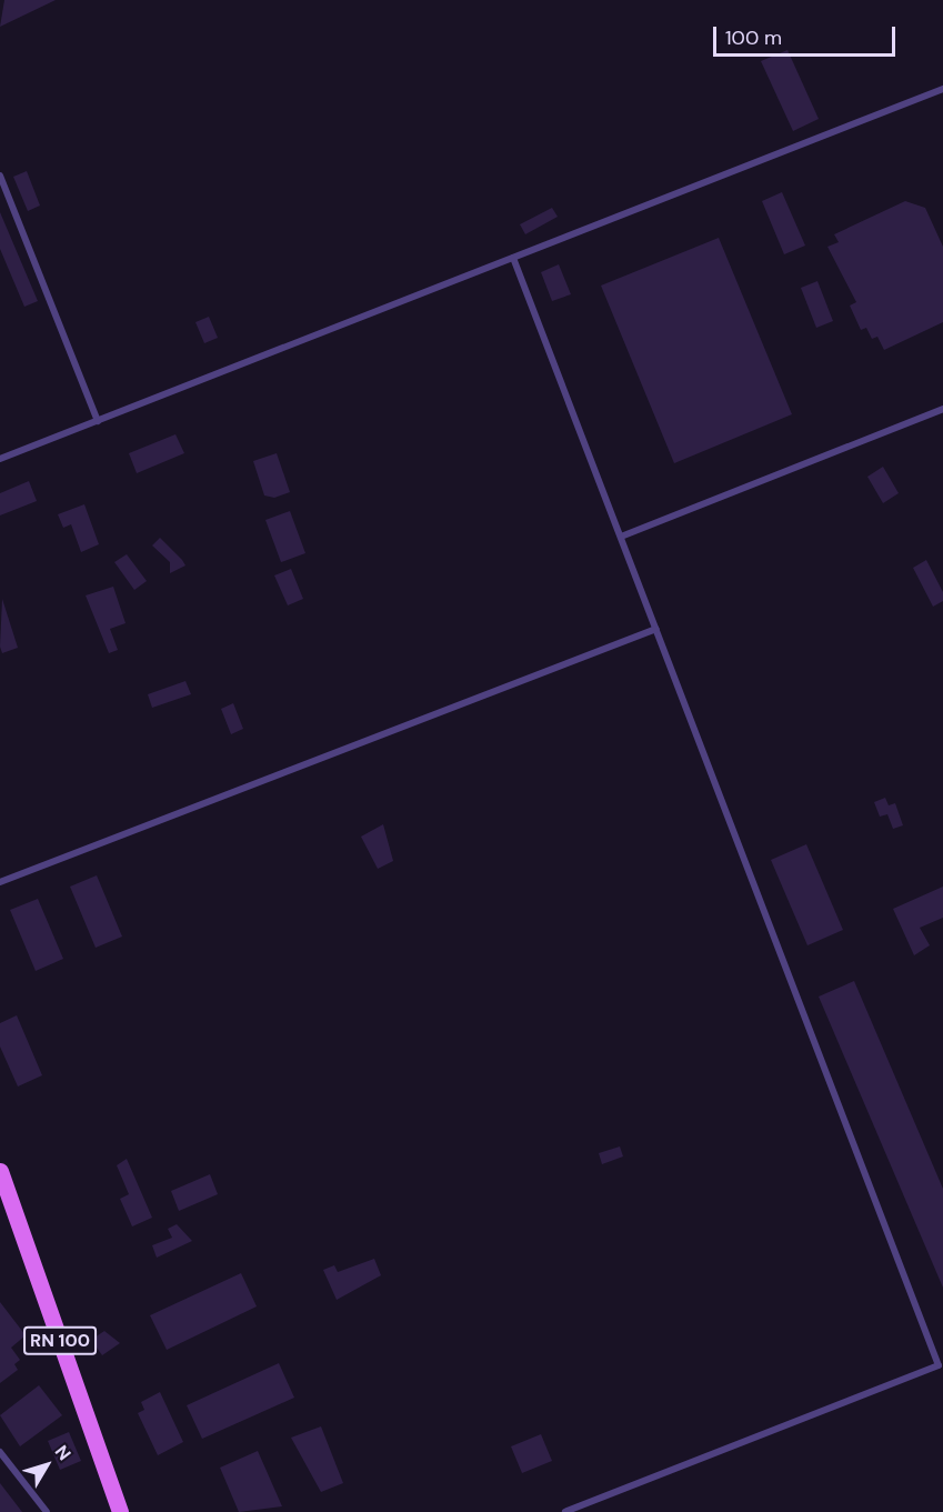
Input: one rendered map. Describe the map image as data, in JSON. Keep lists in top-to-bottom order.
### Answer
{
  "streets": {
    "main road": ["RN 100"]
  },
  "scale_bar": "100 m",
  "north": "top right"
}
